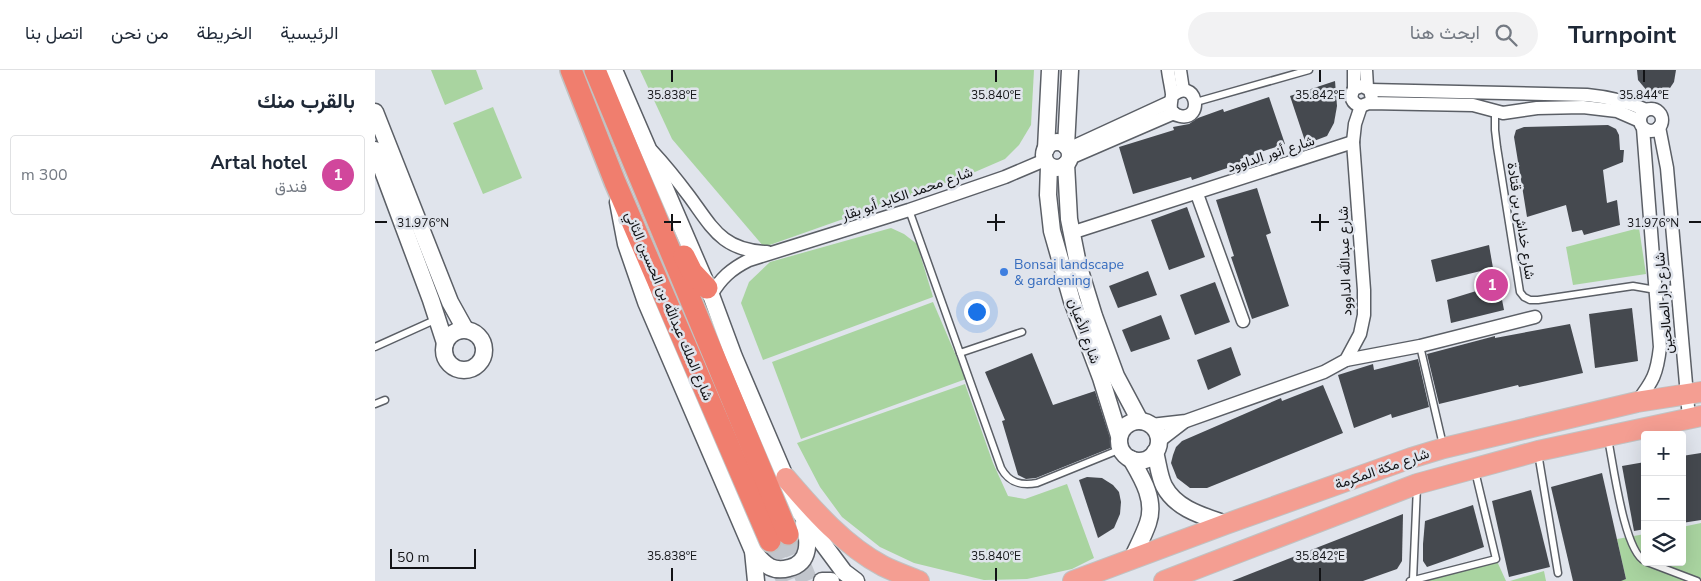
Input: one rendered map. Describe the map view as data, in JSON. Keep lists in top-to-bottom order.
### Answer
{
  "streets": {
    "highway": ["شارع الملك عبدالله بن الحسين الثاني"],
    "main road": ["شارع مكة المكرمة"],
    "street": [
      "شارع أنور الداوود",
      "شارع محمد الكايد أبو بقار",
      "شارع عبدالله الداوود",
      "شارع دار الصالحين",
      "شارع الأعيان"
    ],
    "lane": ["شارع خداش بن قتادة"]
  },
  "crossings": [
    ["شارع أنور الداوود", "شارع عبدالله الداوود"],
    ["شارع أنور الداوود", "شارع الأعيان"],
    ["شارع محمد الكايد أبو بقار", "شارع الأعيان"],
    ["شارع خداش بن قتادة", "شارع دار الصالحين"],
    ["شارع دار الصالحين", "شارع مكة المكرمة"],
    ["شارع الأعيان", "شارع مكة المكرمة"]
  ],
  "places": ["Bonsai landscape & gardening"],
  "scale_bar": "50 m",
  "page": {
    "header": "Turnpoint",
    "search": "ابحث هنا",
    "nav": [
      "الرئيسية",
      "الخريطة",
      "من نحن",
      "اتصل بنا"
    ],
    "heading": "بالقرب منك",
    "list": [
      {
        "mark": "1",
        "name": "Artal hotel",
        "note": "فندق",
        "value": "300 m"
      }
    ],
    "pins": "1",
    "map_buttons": ["+", "−"],
    "scale": "50 m"
  },
  "coordinates": [
    "35.838°E",
    "35.840°E",
    "35.842°E",
    "35.844°E",
    "31.976°N"
  ]
}
